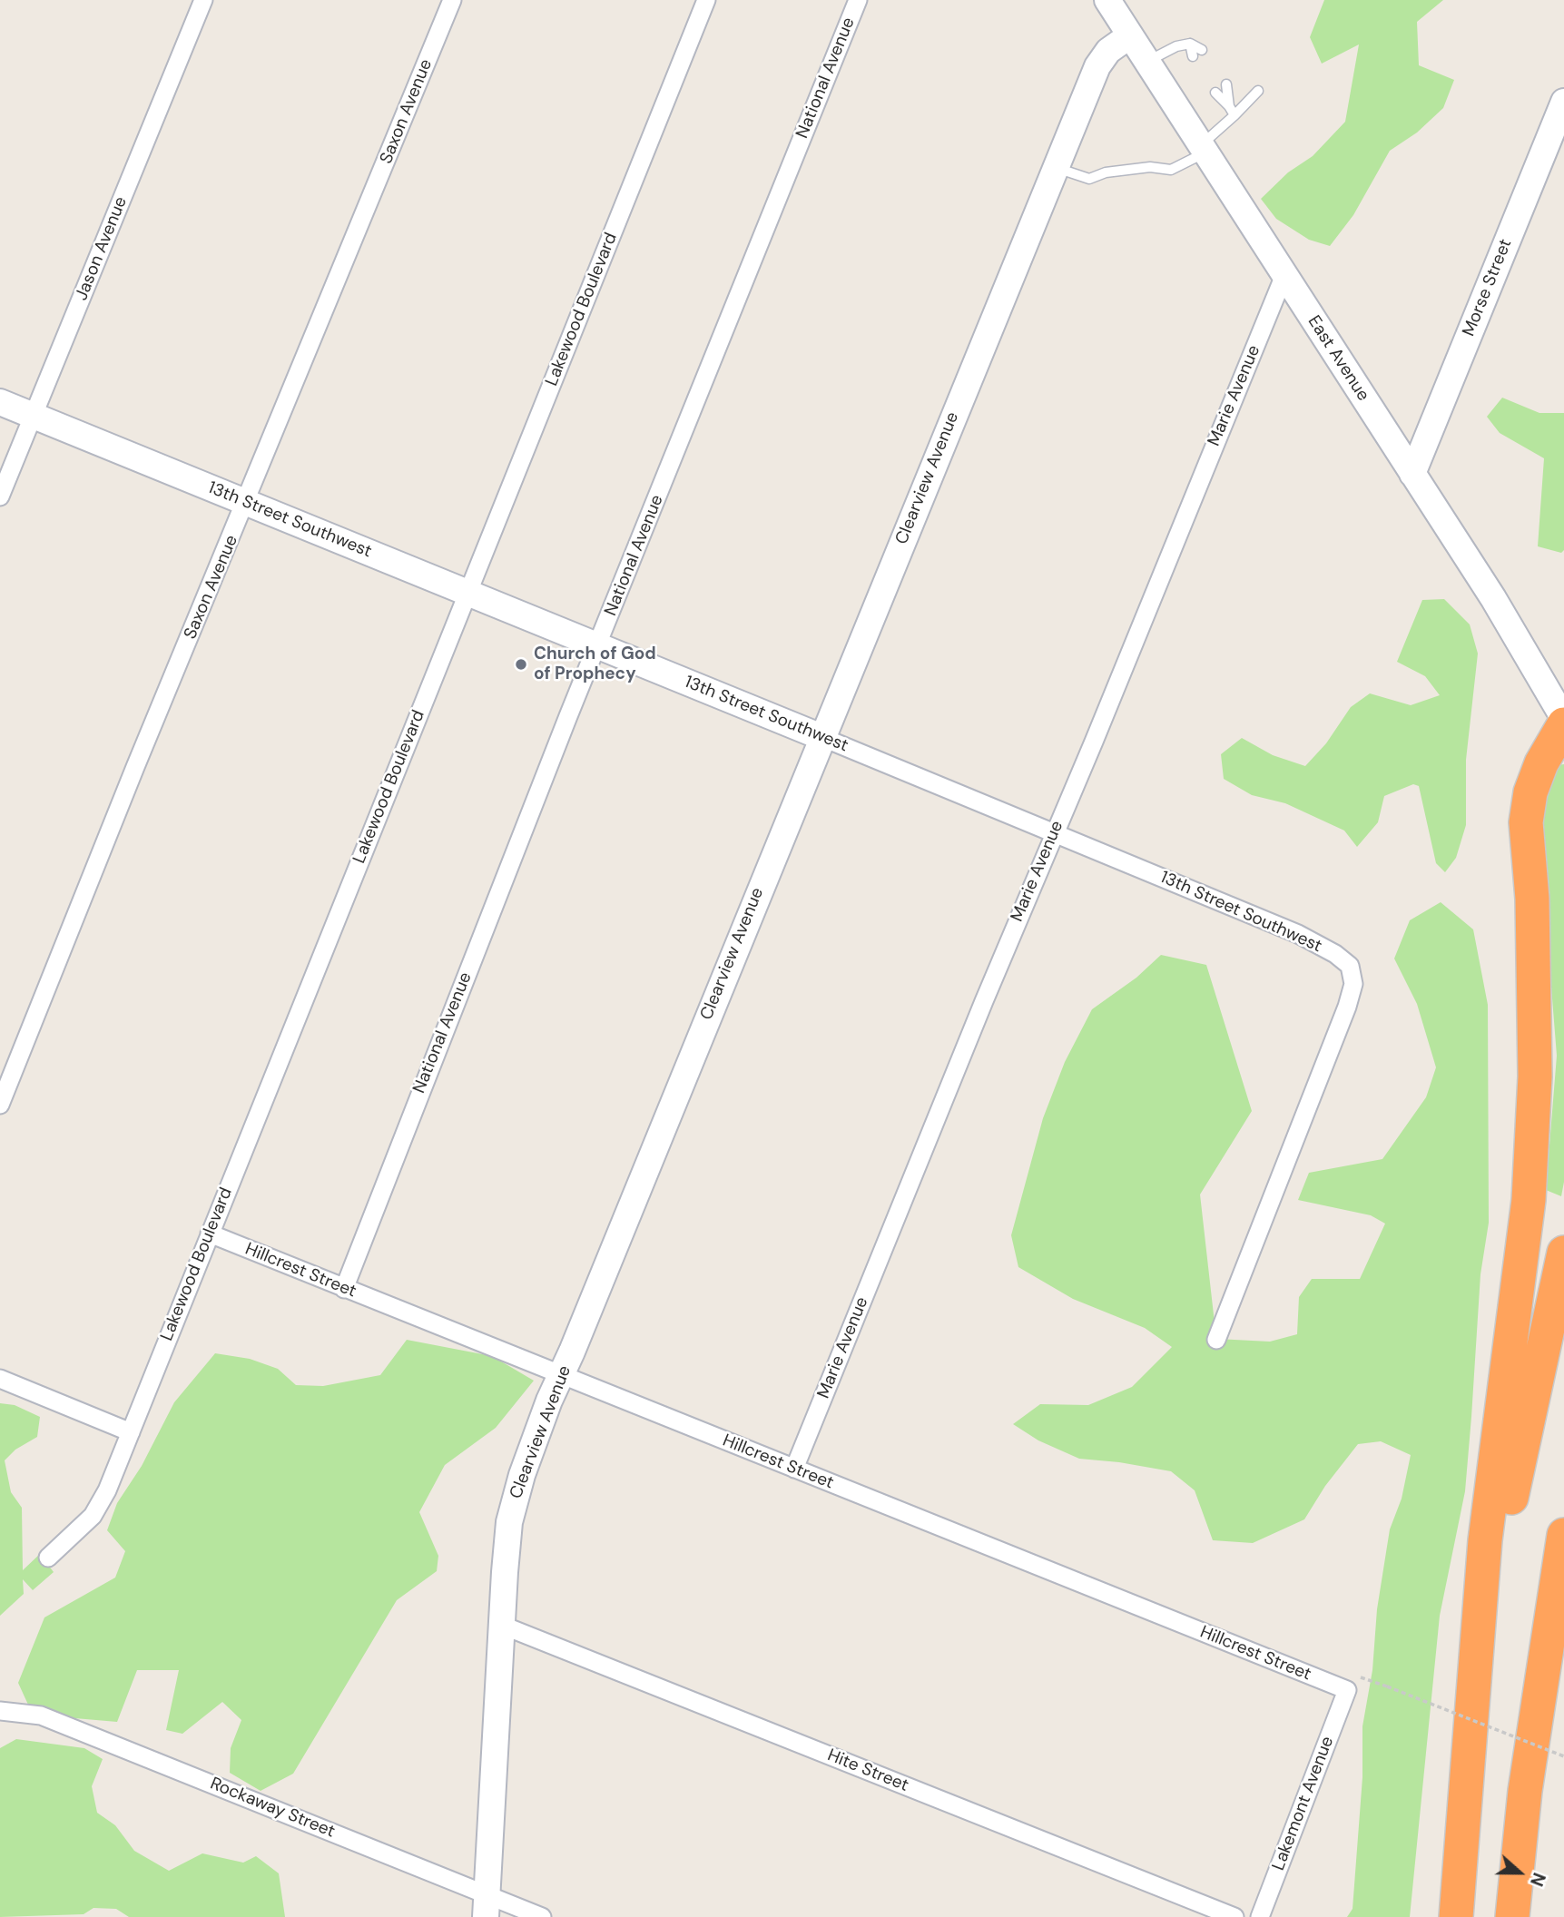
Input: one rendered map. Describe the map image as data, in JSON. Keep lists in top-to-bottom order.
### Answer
{
  "streets": {
    "street": [
      "National Avenue",
      "Saxon Avenue",
      "Jason Avenue",
      "Morse Street",
      "Lakewood Boulevard",
      "East Avenue",
      "Marie Avenue",
      "Clearview Avenue",
      "13th Street Southwest",
      "Hillcrest Street",
      "Hite Street",
      "Lakemont Avenue",
      "Rockaway Street"
    ]
  },
  "crossings": [
    ["National Avenue", "13th Street Southwest"],
    ["National Avenue", "Hillcrest Street"],
    ["Saxon Avenue", "13th Street Southwest"],
    ["Jason Avenue", "13th Street Southwest"],
    ["Morse Street", "East Avenue"],
    ["Lakewood Boulevard", "13th Street Southwest"],
    ["Lakewood Boulevard", "Hillcrest Street"],
    ["East Avenue", "Marie Avenue"],
    ["East Avenue", "Clearview Avenue"],
    ["Marie Avenue", "13th Street Southwest"],
    ["Marie Avenue", "Hillcrest Street"],
    ["Clearview Avenue", "13th Street Southwest"],
    ["Clearview Avenue", "Hillcrest Street"],
    ["Clearview Avenue", "Hite Street"],
    ["Clearview Avenue", "Rockaway Street"],
    ["Hillcrest Street", "Lakemont Avenue"]
  ],
  "places": ["Church of God of Prophecy"],
  "north": "right"
}
